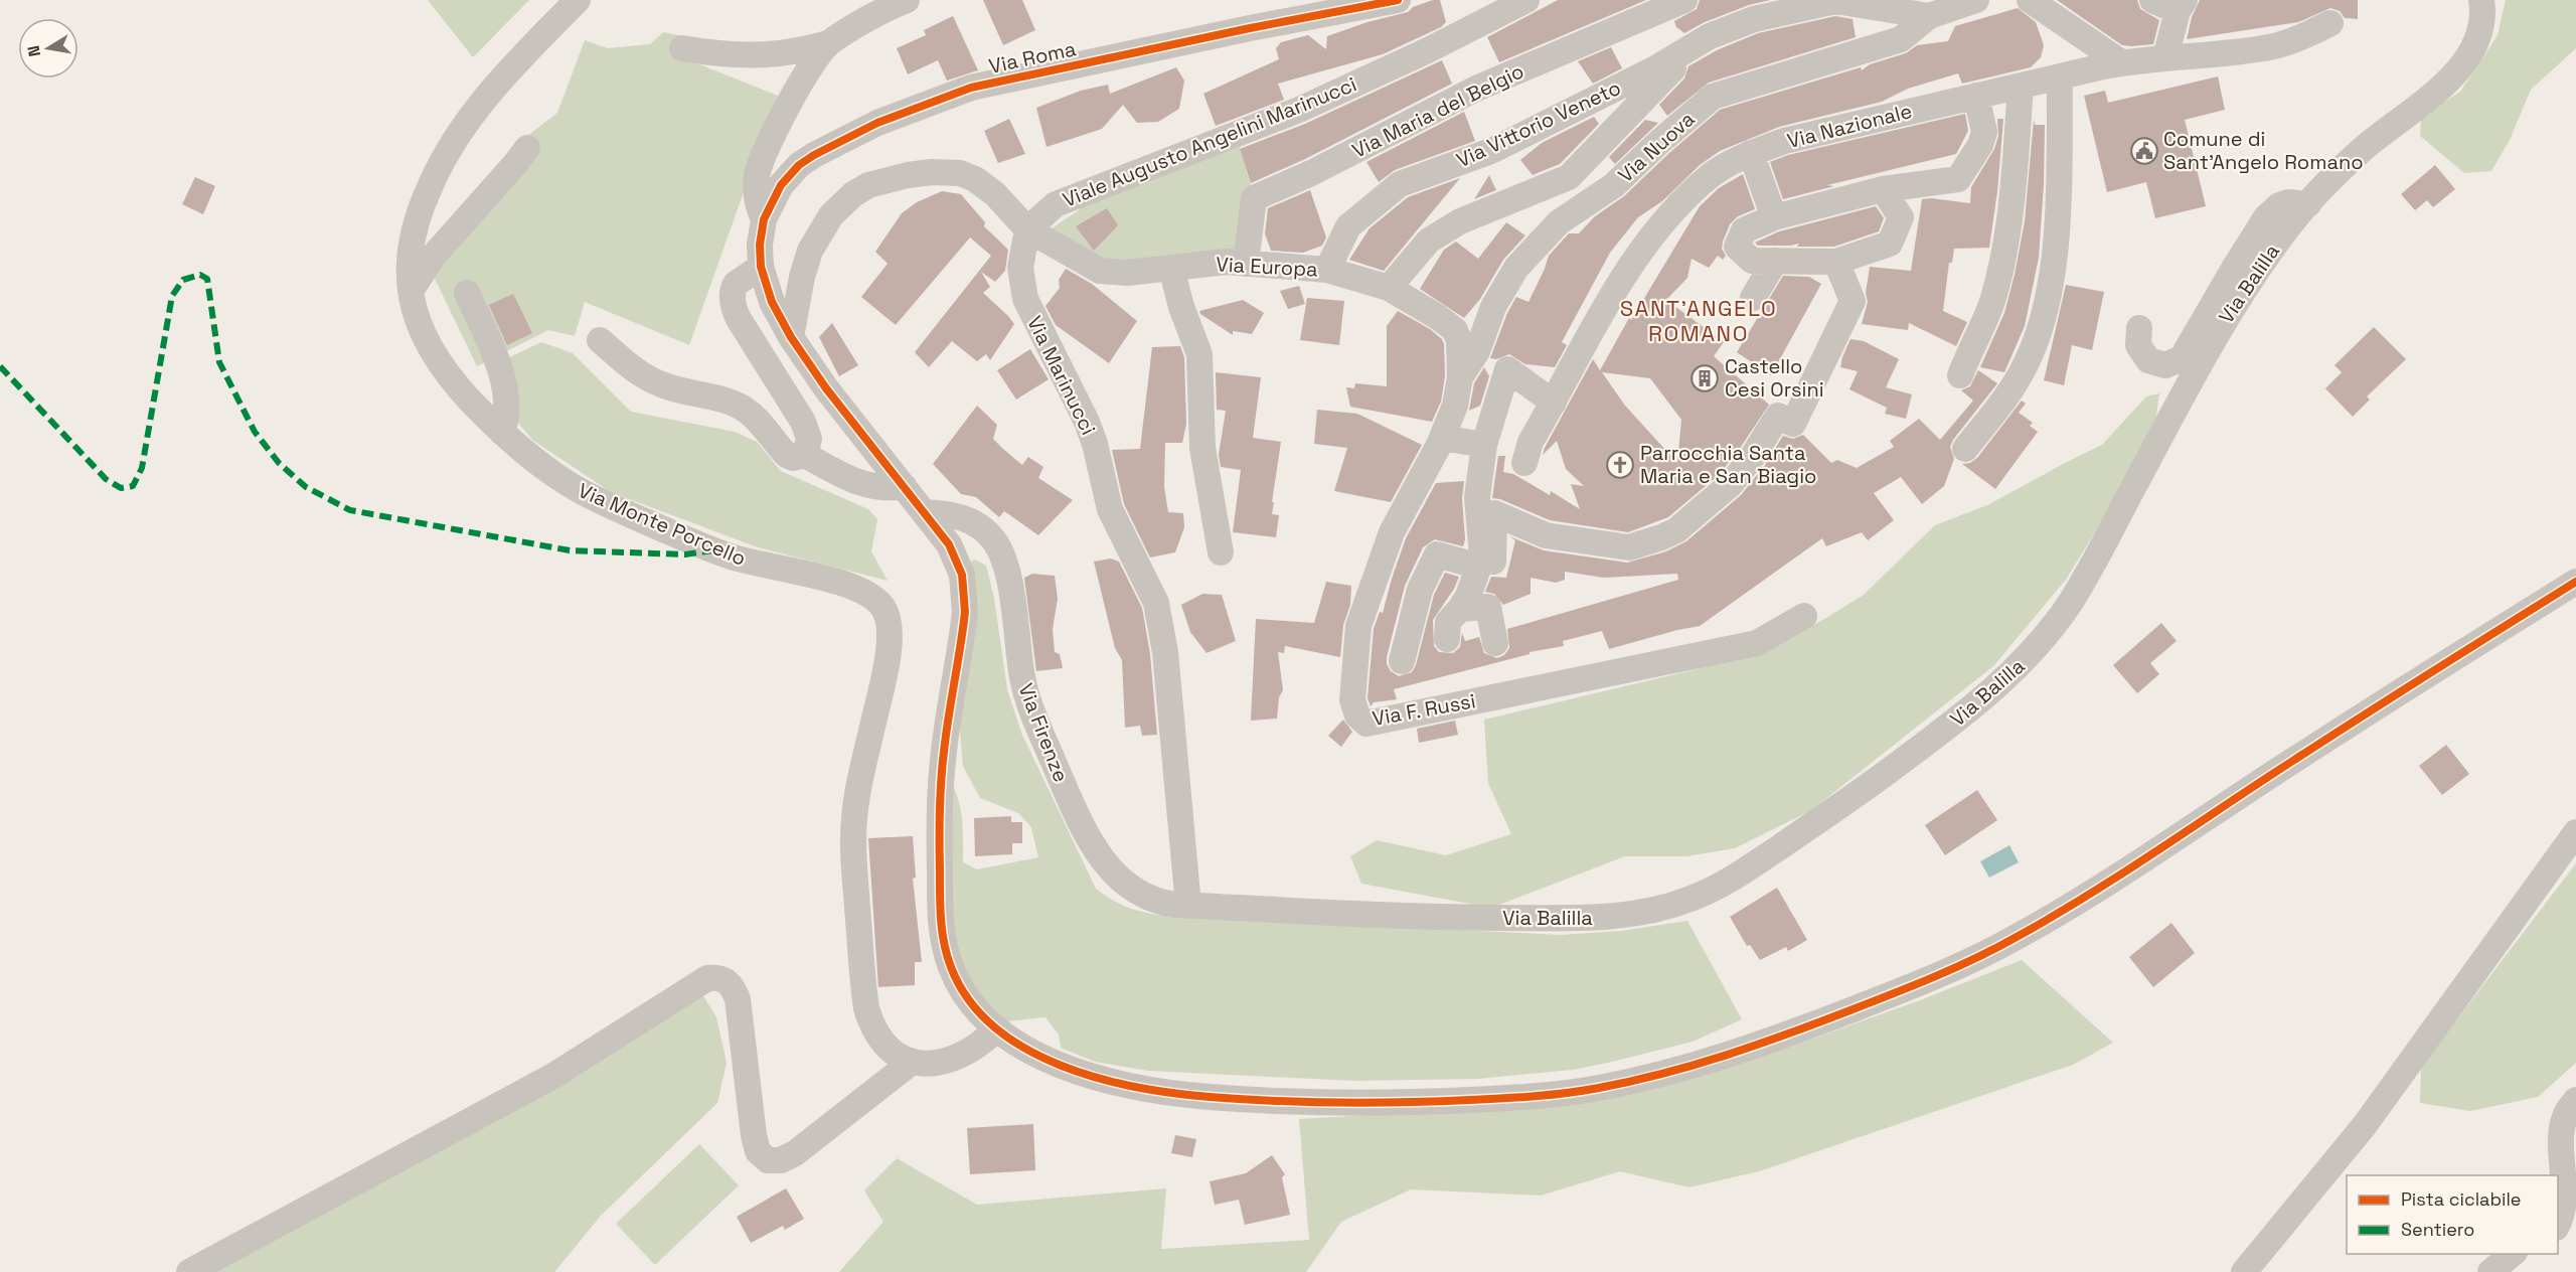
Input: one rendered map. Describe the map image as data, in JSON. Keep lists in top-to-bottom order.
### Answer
{
  "streets": {
    "street": [
      "Via Roma",
      "Via Maria del Belgio",
      "Via Vittorio Veneto",
      "Via Nazionale",
      "Viale Augusto Angelini Marinucci",
      "Via Nuova",
      "Via Europa",
      "Via Balilla",
      "Via Marinucci",
      "Via Monte Porcello",
      "Via F. Russi",
      "Via Firenze"
    ]
  },
  "crossings": [
    ["Via Roma", "Via Firenze"],
    ["Via Maria del Belgio", "Via Europa"],
    ["Via Vittorio Veneto", "Via Europa"],
    ["Viale Augusto Angelini Marinucci", "Via Europa"],
    ["Viale Augusto Angelini Marinucci", "Via Marinucci"],
    ["Via Nuova", "Via Europa"],
    ["Via Nuova", "Via F. Russi"],
    ["Via Europa", "Via Marinucci"],
    ["Via Europa", "Via F. Russi"],
    ["Via Balilla", "Via Marinucci"],
    ["Via Balilla", "Via Firenze"],
    ["Via Marinucci", "Via Firenze"]
  ],
  "districts": ["SANT'ANGELO ROMANO"],
  "places": {
    "public building": ["Comune di Sant'Angelo Romano"],
    "building": ["Castello Cesi Orsini"],
    "church": ["Parrocchia Santa Maria e San Biagio"]
  },
  "legend": ["Pista ciclabile", "Sentiero"],
  "north": "left"
}
